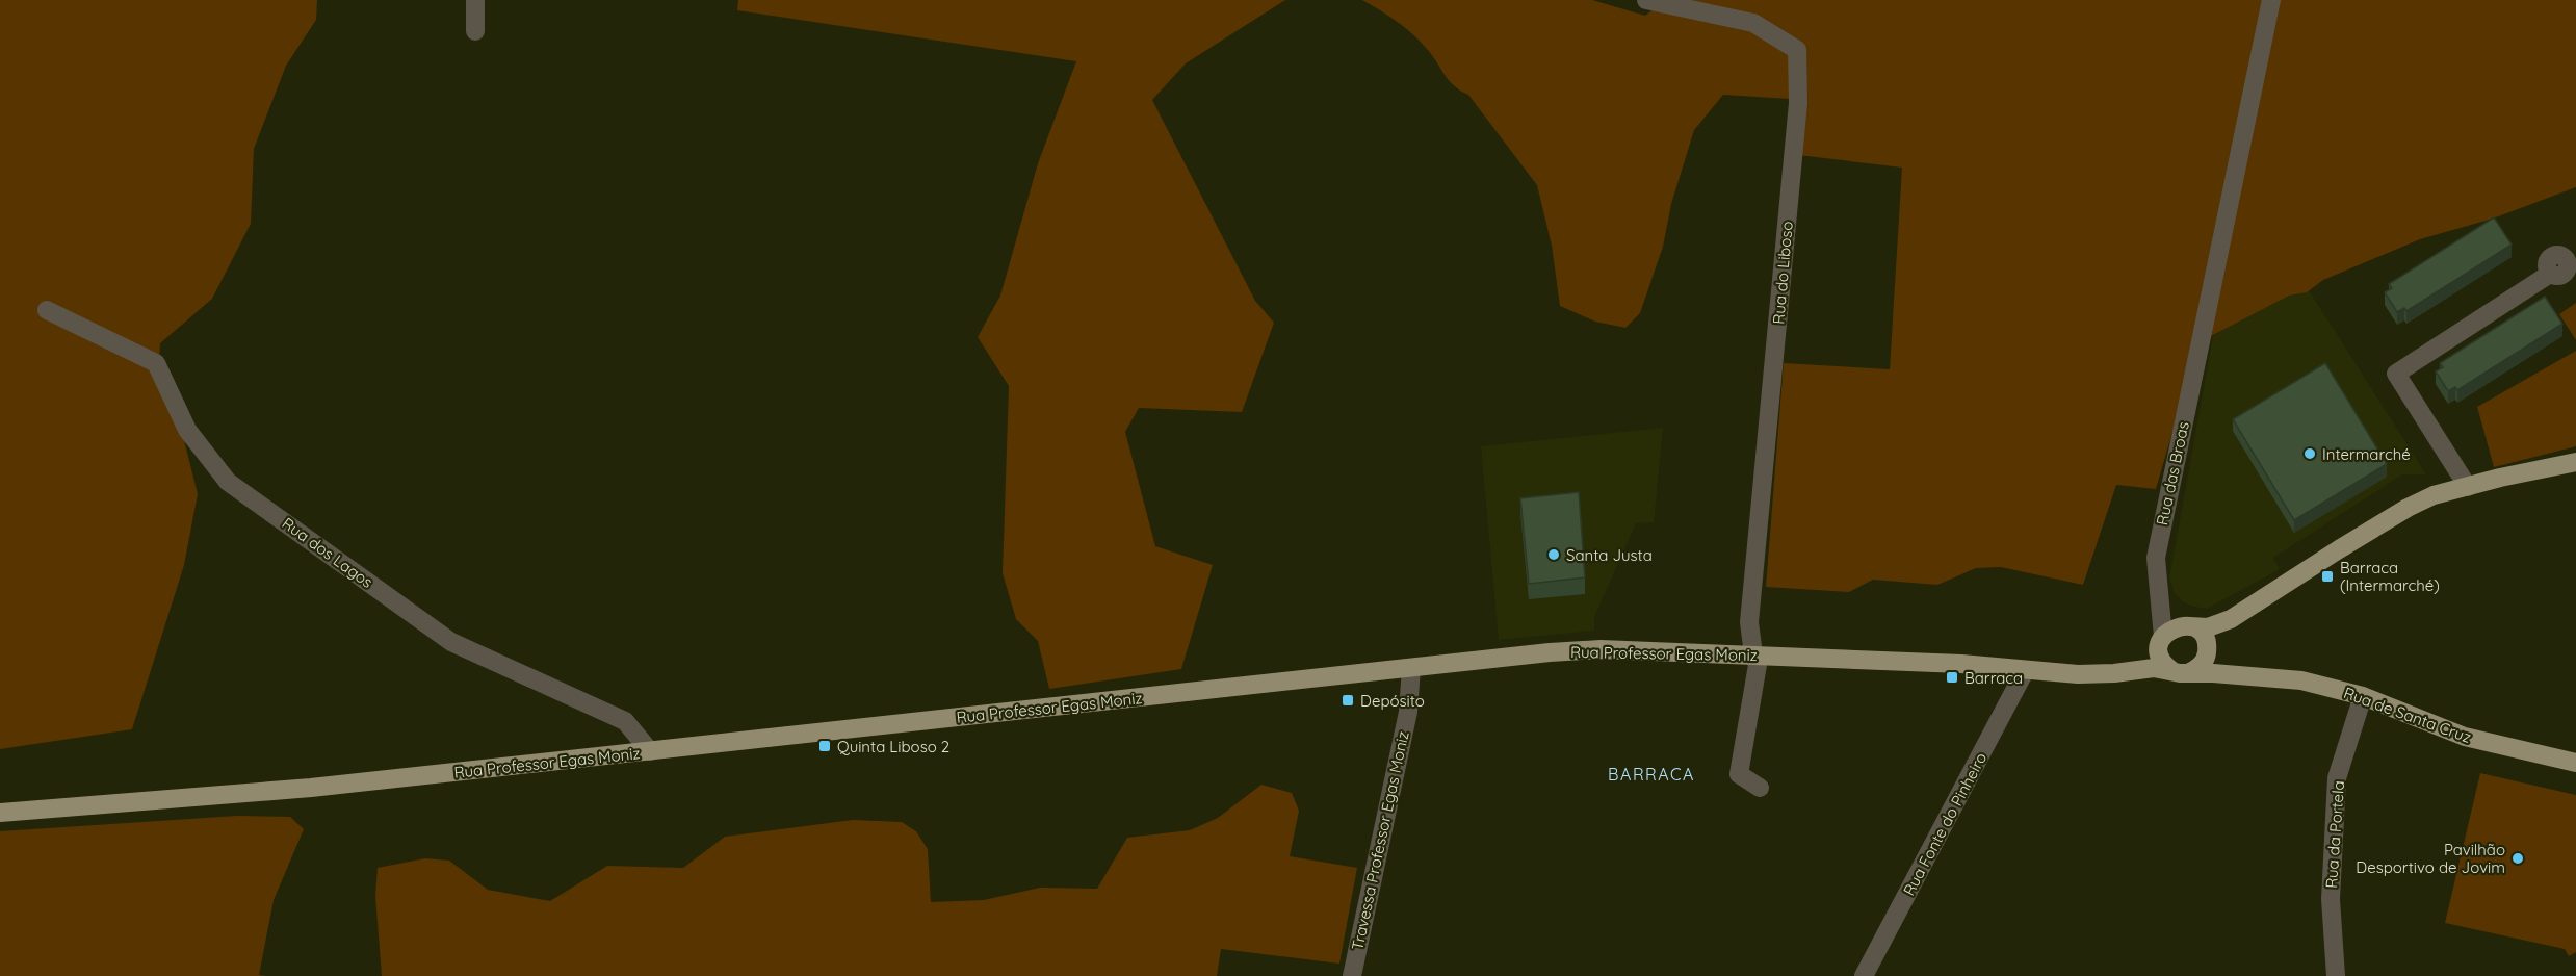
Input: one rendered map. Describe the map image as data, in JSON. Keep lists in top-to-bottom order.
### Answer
{
  "streets": {
    "main road": ["Rua Professor Egas Moniz", "Rua de Santa Cruz"],
    "street": [
      "Rua do Liboso",
      "Rua das Broas",
      "Rua dos Lagos",
      "Rua Fonte do Pinheiro",
      "Rua da Portela",
      "Travessa Professor Egas Moniz"
    ]
  },
  "crossings": [
    ["Rua do Liboso", "Rua Professor Egas Moniz"],
    ["Rua das Broas", "Rua Professor Egas Moniz"],
    ["Rua das Broas", "Rua de Santa Cruz"],
    ["Rua dos Lagos", "Rua Professor Egas Moniz"],
    ["Rua Professor Egas Moniz", "Rua de Santa Cruz"],
    ["Rua Professor Egas Moniz", "Rua Fonte do Pinheiro"],
    ["Rua Professor Egas Moniz", "Travessa Professor Egas Moniz"],
    ["Rua de Santa Cruz", "Rua da Portela"]
  ],
  "districts": ["BARRACA"],
  "places": {
    "other": ["Intermarché", "Santa Justa", "Pavilhão Desportivo de Jovim"],
    "transit": [
      "Barraca (Intermarché)",
      "Barraca",
      "Depósito",
      "Quinta Liboso 2"
    ]
  }
}
